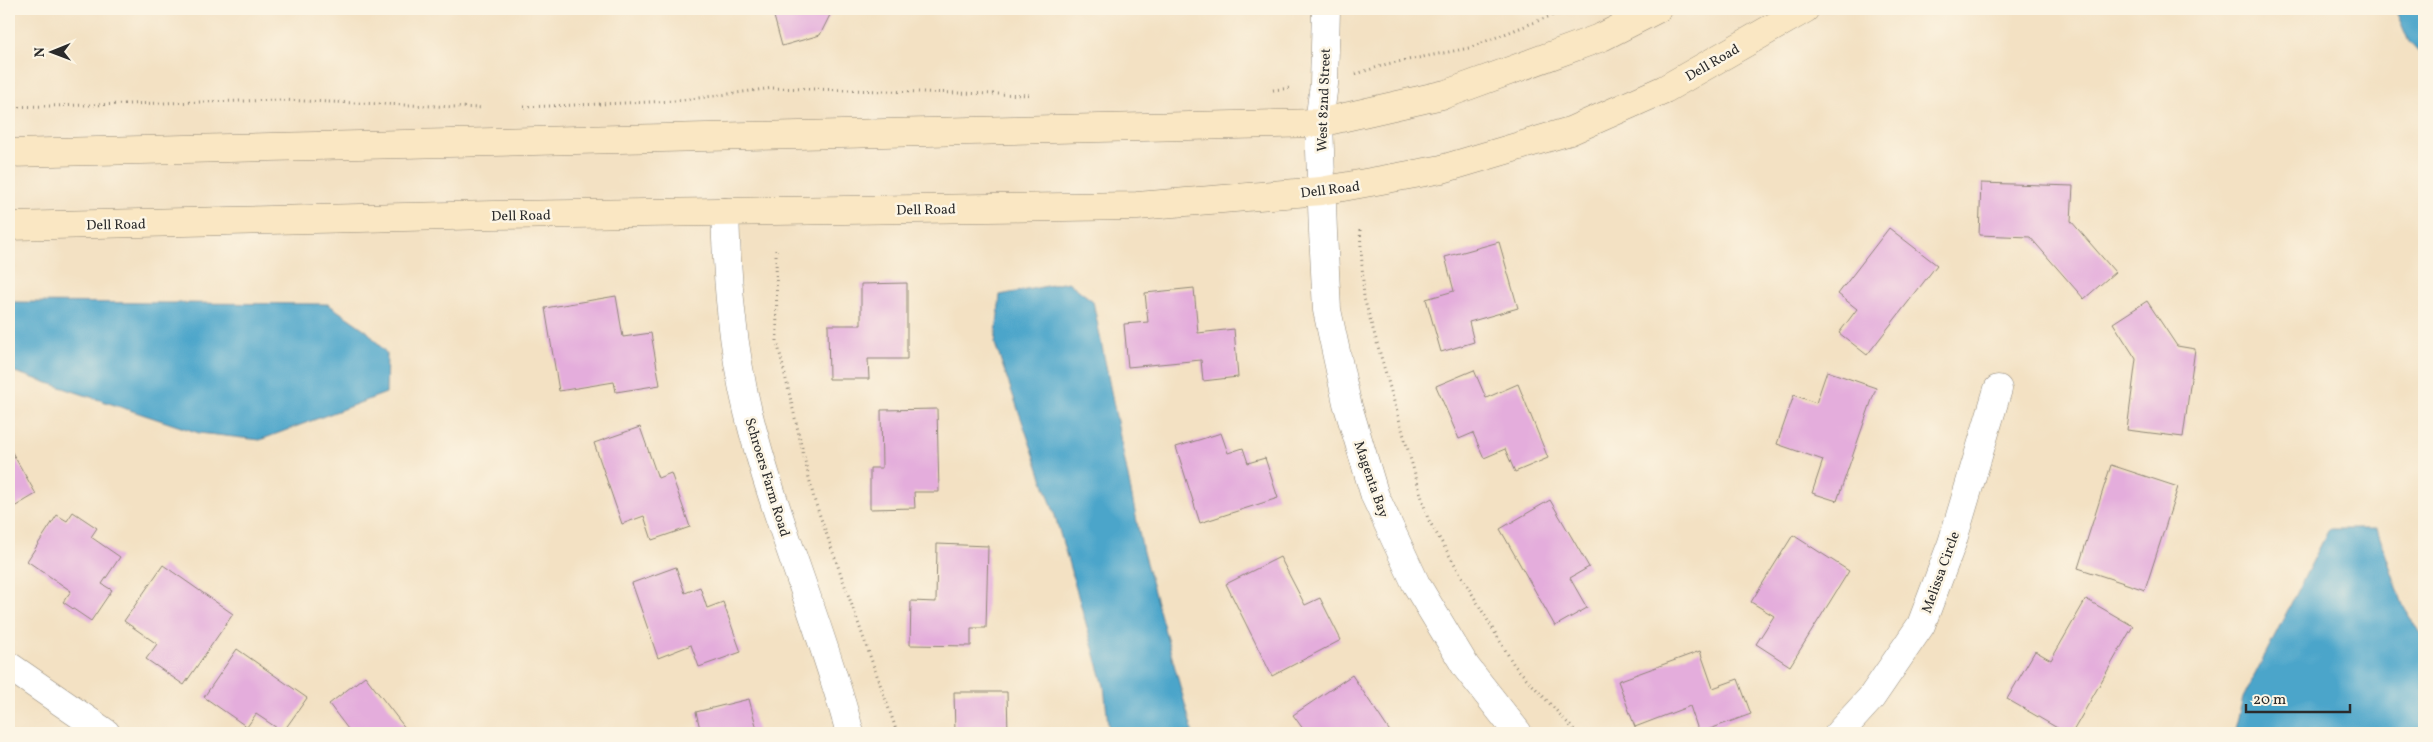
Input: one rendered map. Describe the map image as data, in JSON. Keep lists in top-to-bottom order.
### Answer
{
  "streets": {
    "main road": ["Dell Road"],
    "street": [
      "West 82nd Street",
      "Schroers Farm Road",
      "Magenta Bay",
      "Melissa Circle"
    ]
  },
  "crossings": [
    ["Dell Road", "West 82nd Street"],
    ["Dell Road", "Schroers Farm Road"],
    ["Dell Road", "Magenta Bay"],
    ["West 82nd Street", "Magenta Bay"]
  ],
  "scale_bar": "20 m",
  "north": "left"
}
